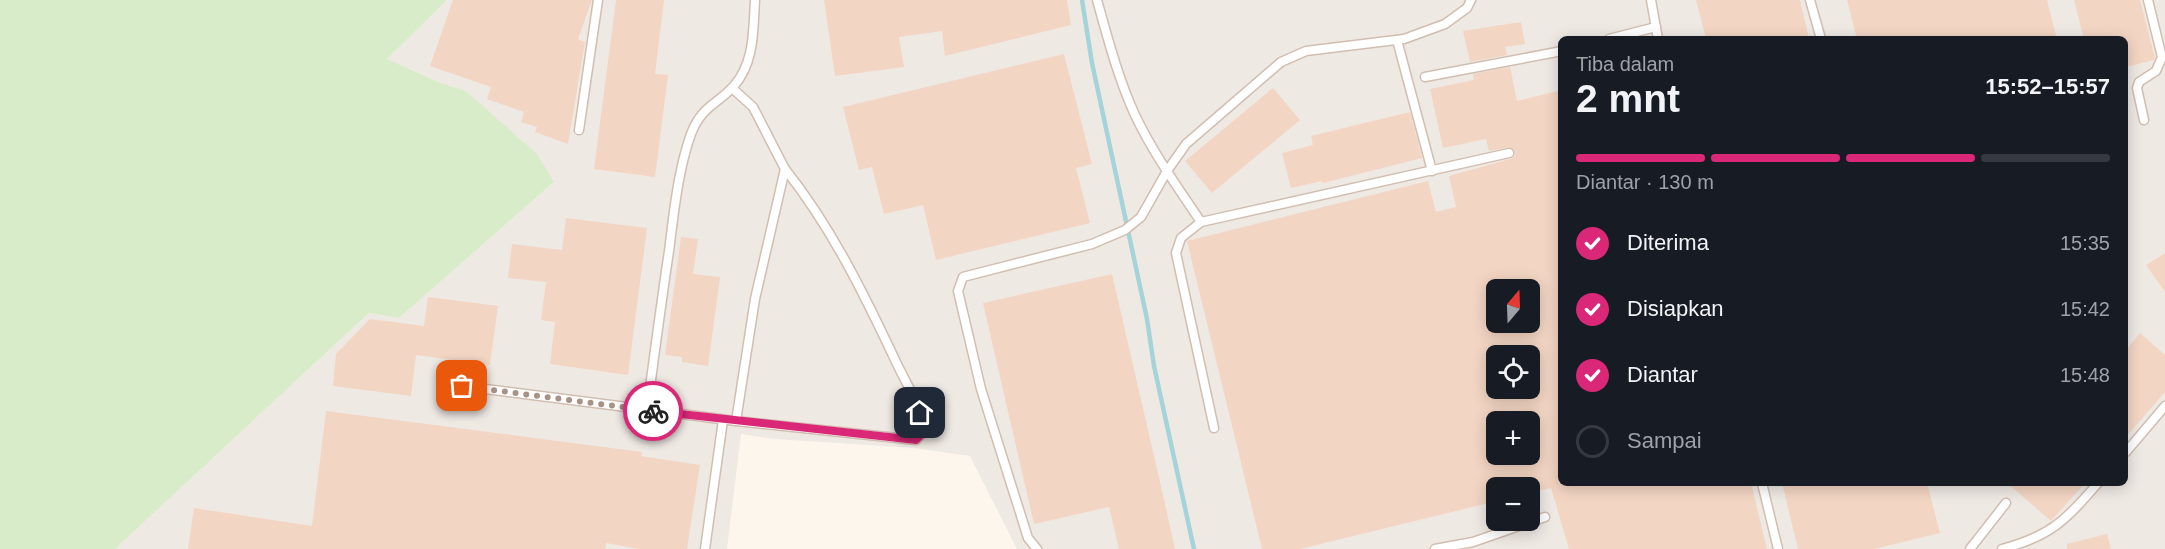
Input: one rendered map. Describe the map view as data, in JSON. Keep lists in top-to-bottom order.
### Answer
{
  "north": "top",
  "page": {
    "heading": ["2 mnt", "Tiba dalam", "15:52–15:57"],
    "bar": "Diantar · 130 m",
    "list": [
      ["Diterima", "15:35"],
      ["Disiapkan", "15:42"],
      ["Diantar", "15:48"],
      "Sampai"
    ],
    "map_buttons": ["+", "−"]
  }
}
